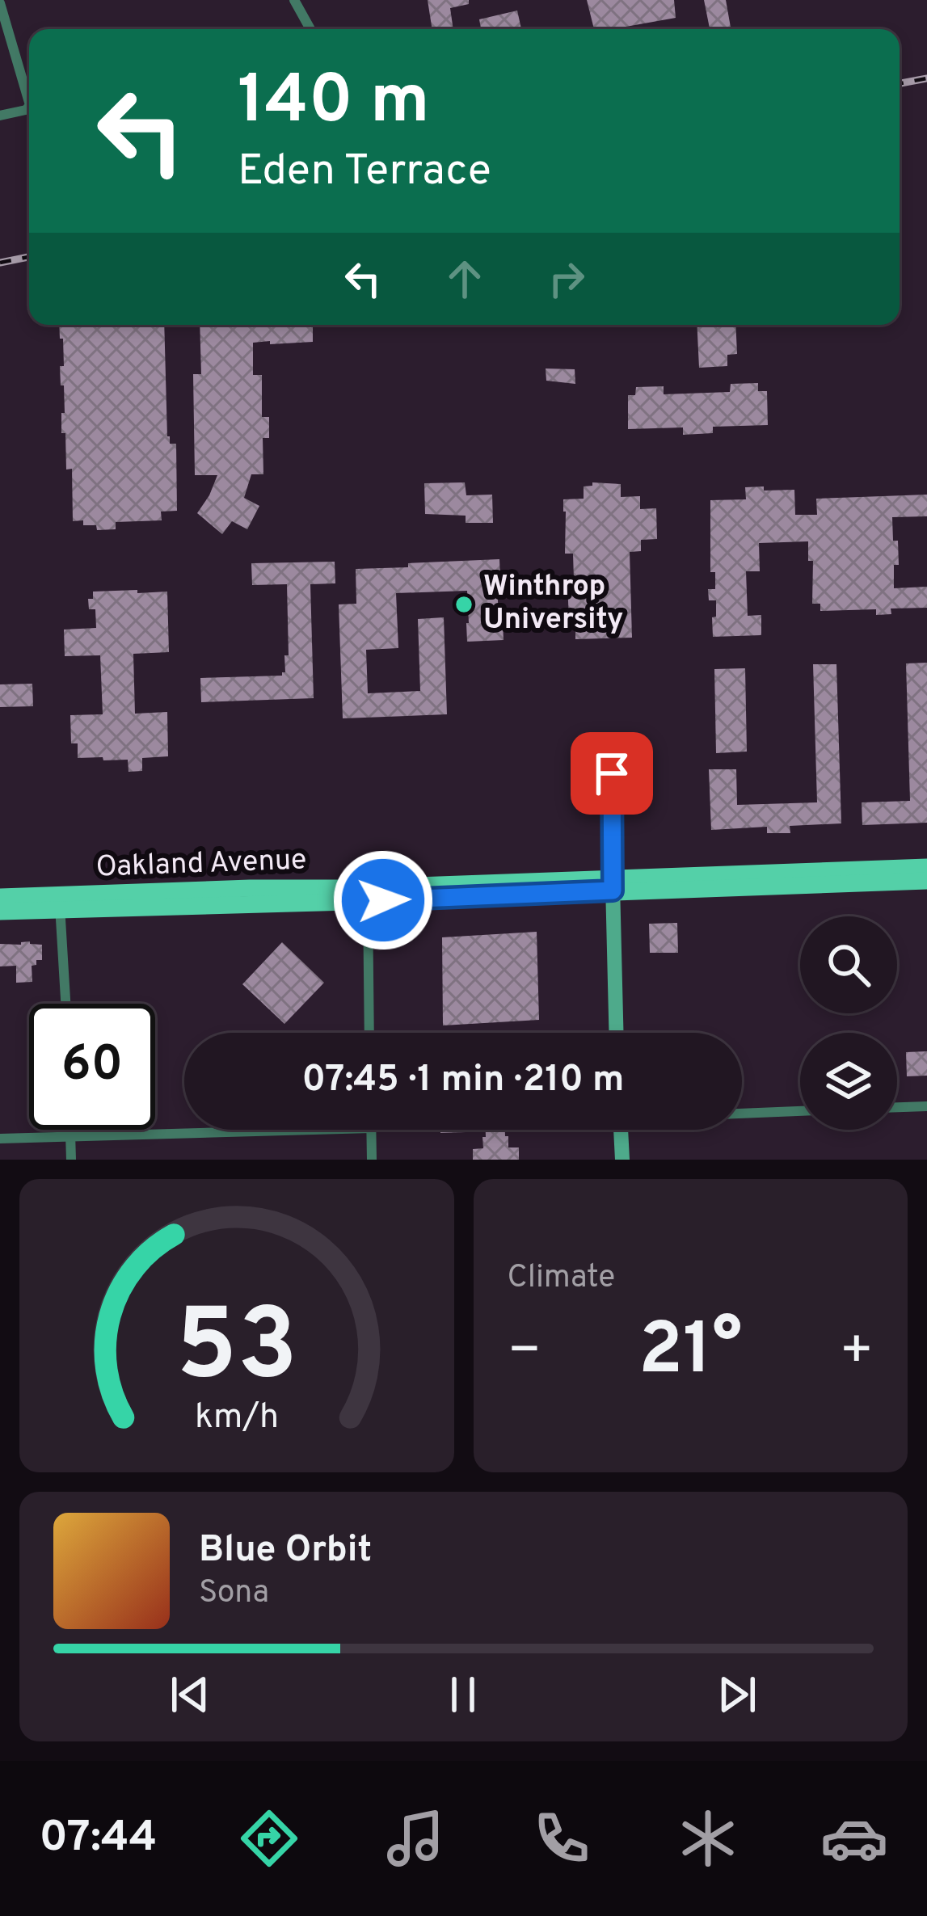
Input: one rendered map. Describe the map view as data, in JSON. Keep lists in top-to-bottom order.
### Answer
{
  "streets": {
    "main road": ["Oakland Avenue"]
  },
  "places": ["Winthrop University"],
  "page": {
    "turn": ["140 m", "Eden Terrace"],
    "limit": "60",
    "trip": "07:45 · 1 min · 210 m",
    "tile": "Climate",
    "heat": ["−", "21°", "+"],
    "song": ["Blue Orbit", "Sona"],
    "tabs": "07:44",
    "gauge": ["53", "km/h"]
  }
}
